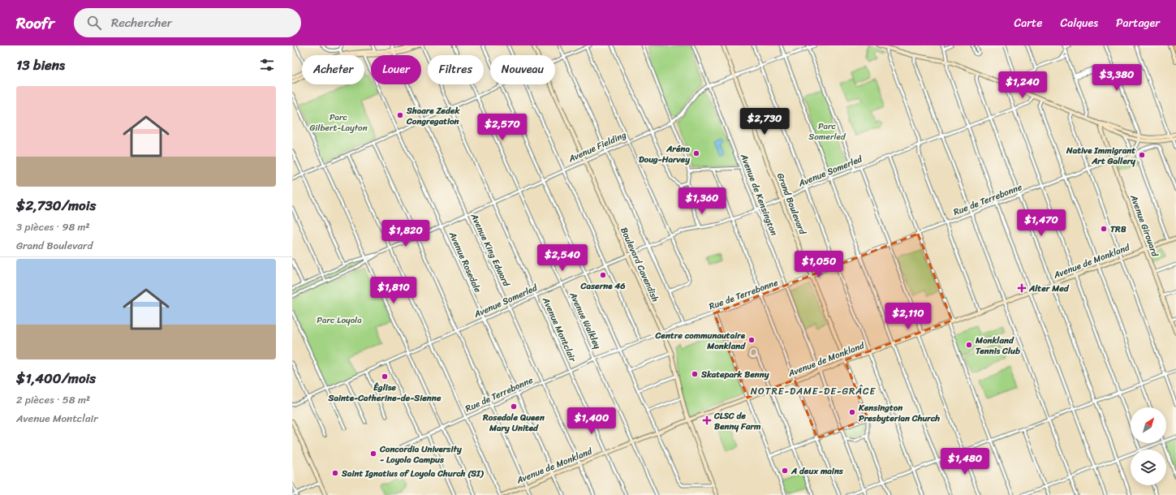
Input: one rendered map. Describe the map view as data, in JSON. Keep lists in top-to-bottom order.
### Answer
{
  "streets": {
    "street": [
      "Avenue Fielding",
      "Avenue Somerled",
      "Avenue de Kensington",
      "Rue de Terrebonne",
      "Grand Boulevard",
      "Avenue Girouard",
      "Avenue King Edward",
      "Avenue de Monkland",
      "Avenue Rosedale",
      "Boulevard Cavendish",
      "Avenue Walkley",
      "Avenue Montclair"
    ]
  },
  "crossings": [
    ["Avenue Fielding", "Avenue de Kensington"],
    ["Avenue Fielding", "Grand Boulevard"],
    ["Avenue Fielding", "Avenue King Edward"],
    ["Avenue Fielding", "Avenue Rosedale"],
    ["Avenue Fielding", "Boulevard Cavendish"],
    ["Avenue Fielding", "Avenue Walkley"],
    ["Avenue Fielding", "Avenue Montclair"],
    ["Avenue Somerled", "Avenue de Kensington"],
    ["Avenue Somerled", "Grand Boulevard"],
    ["Avenue Somerled", "Avenue King Edward"],
    ["Avenue Somerled", "Avenue Rosedale"],
    ["Avenue Somerled", "Boulevard Cavendish"],
    ["Avenue Somerled", "Avenue Walkley"],
    ["Avenue Somerled", "Avenue Montclair"],
    ["Avenue de Kensington", "Rue de Terrebonne"],
    ["Avenue de Kensington", "Avenue de Monkland"],
    ["Rue de Terrebonne", "Grand Boulevard"],
    ["Rue de Terrebonne", "Avenue Girouard"],
    ["Rue de Terrebonne", "Avenue King Edward"],
    ["Rue de Terrebonne", "Avenue Rosedale"],
    ["Rue de Terrebonne", "Boulevard Cavendish"],
    ["Rue de Terrebonne", "Avenue Walkley"],
    ["Rue de Terrebonne", "Avenue Montclair"],
    ["Grand Boulevard", "Avenue de Monkland"],
    ["Avenue Girouard", "Avenue de Monkland"],
    ["Avenue King Edward", "Avenue de Monkland"],
    ["Avenue de Monkland", "Avenue Rosedale"],
    ["Avenue de Monkland", "Boulevard Cavendish"],
    ["Avenue de Monkland", "Avenue Walkley"],
    ["Avenue de Monkland", "Avenue Montclair"]
  ],
  "districts": ["NOTRE-DAME-DE-GRÂCE"],
  "parks": ["Parc Gilbert-Layton", "Parc Somerled", "Parc Loyola"],
  "places": {
    "other": [
      "Shaare Zedek Congregation",
      "Aréna Doug-Harvey",
      "Native Immigrant Art Gallery",
      "TRB",
      "Caserne 46",
      "Centre communautaire Monkland",
      "Monkland Tennis Club",
      "Skatepark Benny",
      "Église Sainte-Catherine-de-Sienne",
      "Rosedale Queen Mary United",
      "Kensington Presbyterian Church",
      "Concordia University - Loyola Campus",
      "A deux mains",
      "Saint Ignatius of Loyola Church (SI)"
    ],
    "health": ["Alter Med", "CLSC de Benny Farm"]
  },
  "north": "top right",
  "page": {
    "header": "Roofr",
    "search": "Rechercher",
    "nav": ["Carte", "Calques", "Partager"],
    "heading": "13 biens",
    "chip": [
      "Acheter",
      "Louer",
      "Filtres",
      "Nouveau"
    ],
    "price": [
      "$3,380",
      "$1,240",
      "$2,730",
      "$2,570",
      "$1,360",
      "$1,470",
      "$1,820",
      "$2,540",
      "$1,050",
      "$1,810",
      "$2,110",
      "$1,400",
      "$1,480"
    ],
    "list": [
      {
        "name": "$2,730/mois",
        "note": "3 pièces · 98 m² · Grand Boulevard"
      },
      {
        "name": "$1,400/mois",
        "note": "2 pièces · 58 m² · Avenue Montclair"
      }
    ]
  }
}
